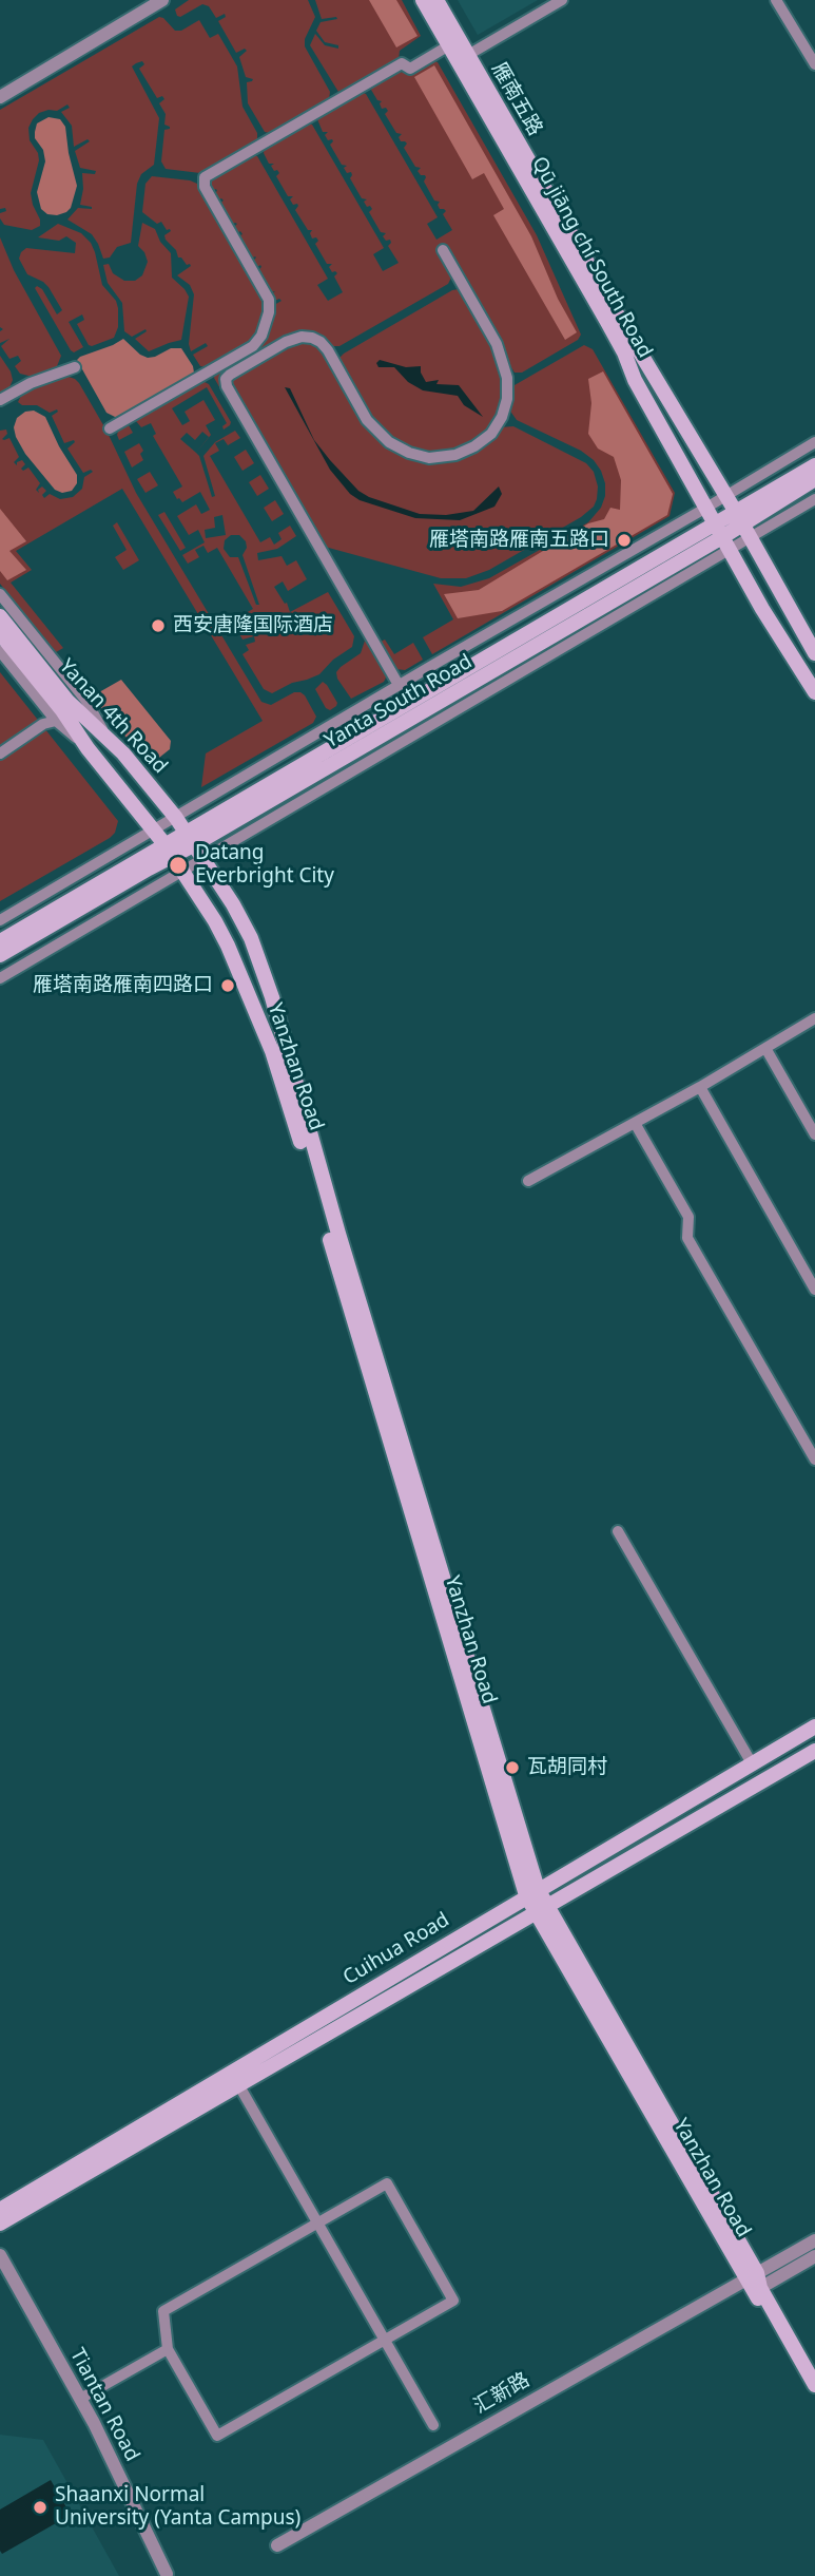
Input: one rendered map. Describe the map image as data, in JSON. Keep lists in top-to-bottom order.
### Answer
{
  "streets": {
    "main road": [
      "雁南五路",
      "Qū jiāng chí South Road",
      "Yanta South Road",
      "Yanan 4th Road",
      "Yanzhan Road",
      "Cuihua Road"
    ],
    "street": ["汇新路", "Tiantan Road"]
  },
  "crossings": [
    ["雁南五路", "Yanta South Road"],
    ["Qū jiāng chí South Road", "Yanta South Road"],
    ["Yanta South Road", "Yanan 4th Road"],
    ["Yanta South Road", "Yanzhan Road"],
    ["Yanan 4th Road", "Yanzhan Road"],
    ["Yanzhan Road", "Cuihua Road"],
    ["Yanzhan Road", "汇新路"]
  ],
  "places": [
    "雁塔南路雁南五路口",
    "西安唐隆国际酒店",
    "Datang Everbright City",
    "雁塔南路雁南四路口",
    "瓦胡同村",
    "Shaanxi Normal University (Yanta Campus)"
  ]
}
